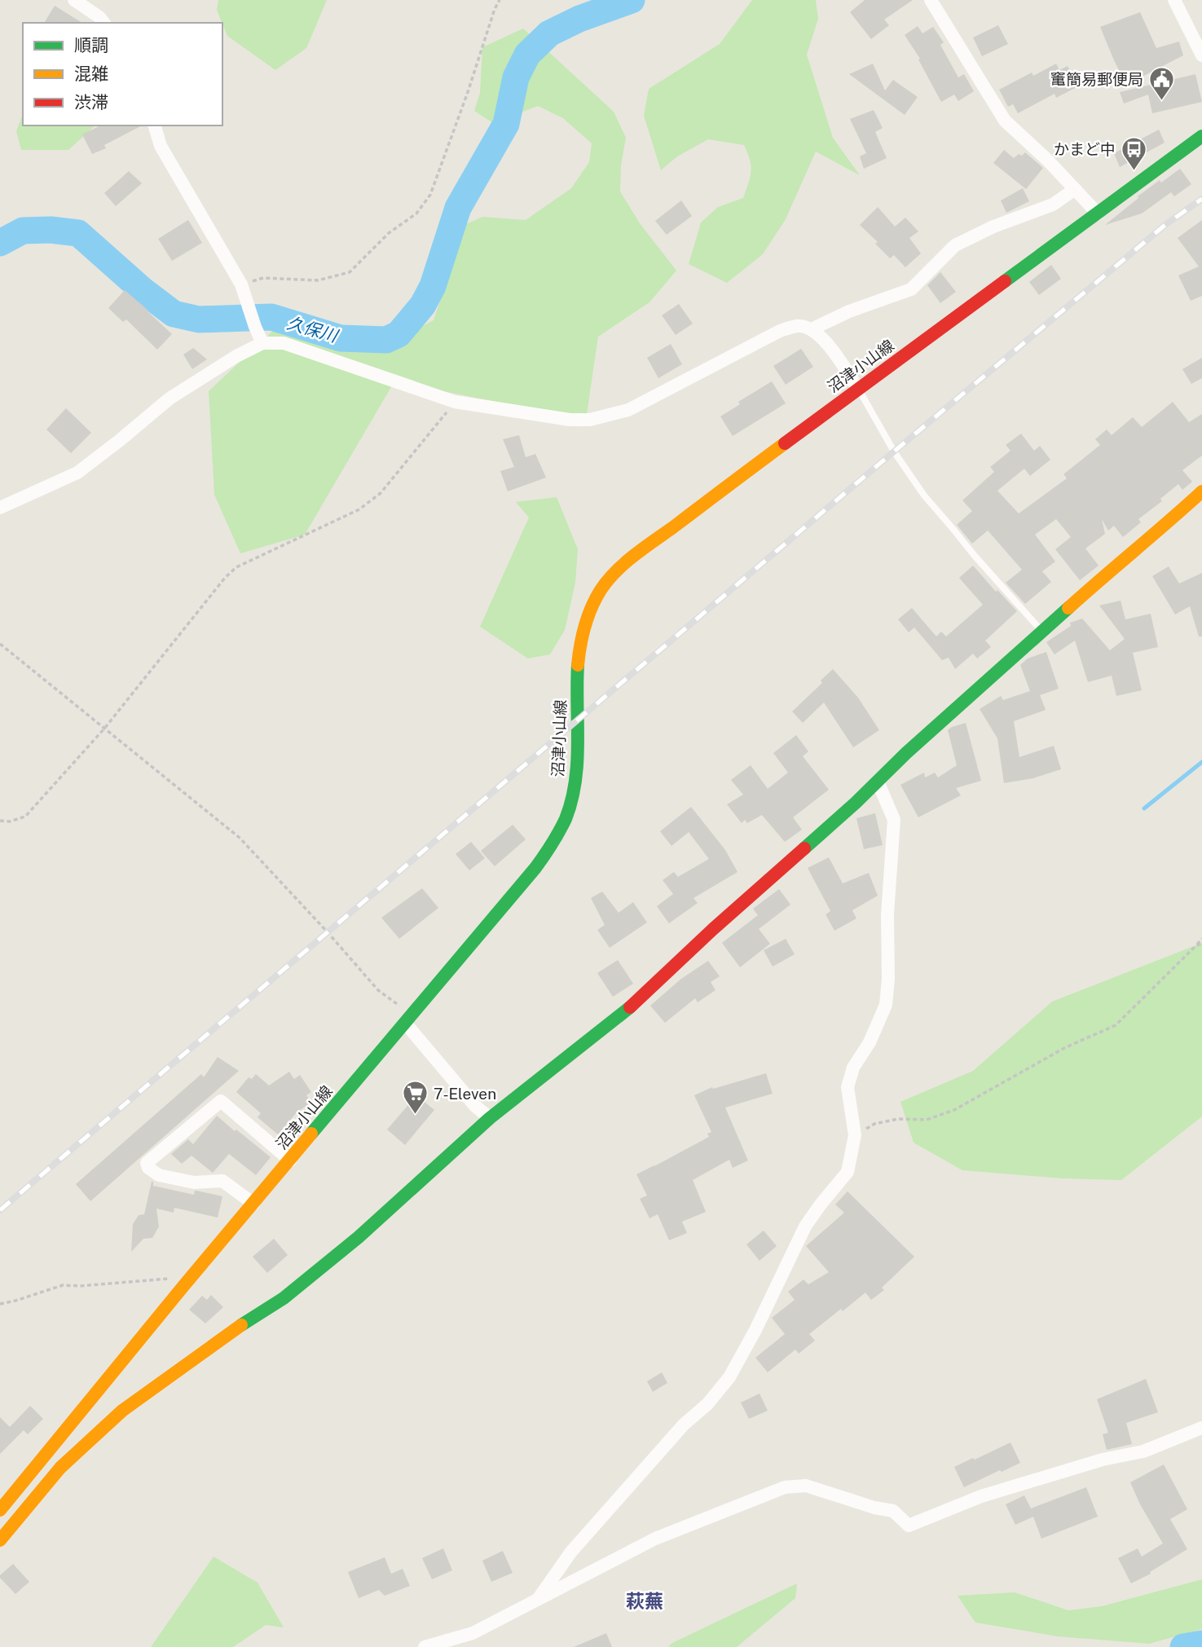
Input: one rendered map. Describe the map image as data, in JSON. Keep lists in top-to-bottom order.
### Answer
{
  "streets": {
    "main road": ["沼津小山線"]
  },
  "districts": ["萩蕪"],
  "water": ["久保川"],
  "places": {
    "public building": ["竃簡易郵便局"],
    "bus stop": ["かまど中"],
    "supermarket": ["7-Eleven"]
  },
  "legend": ["順調", "混雑", "渋滞"]
}
